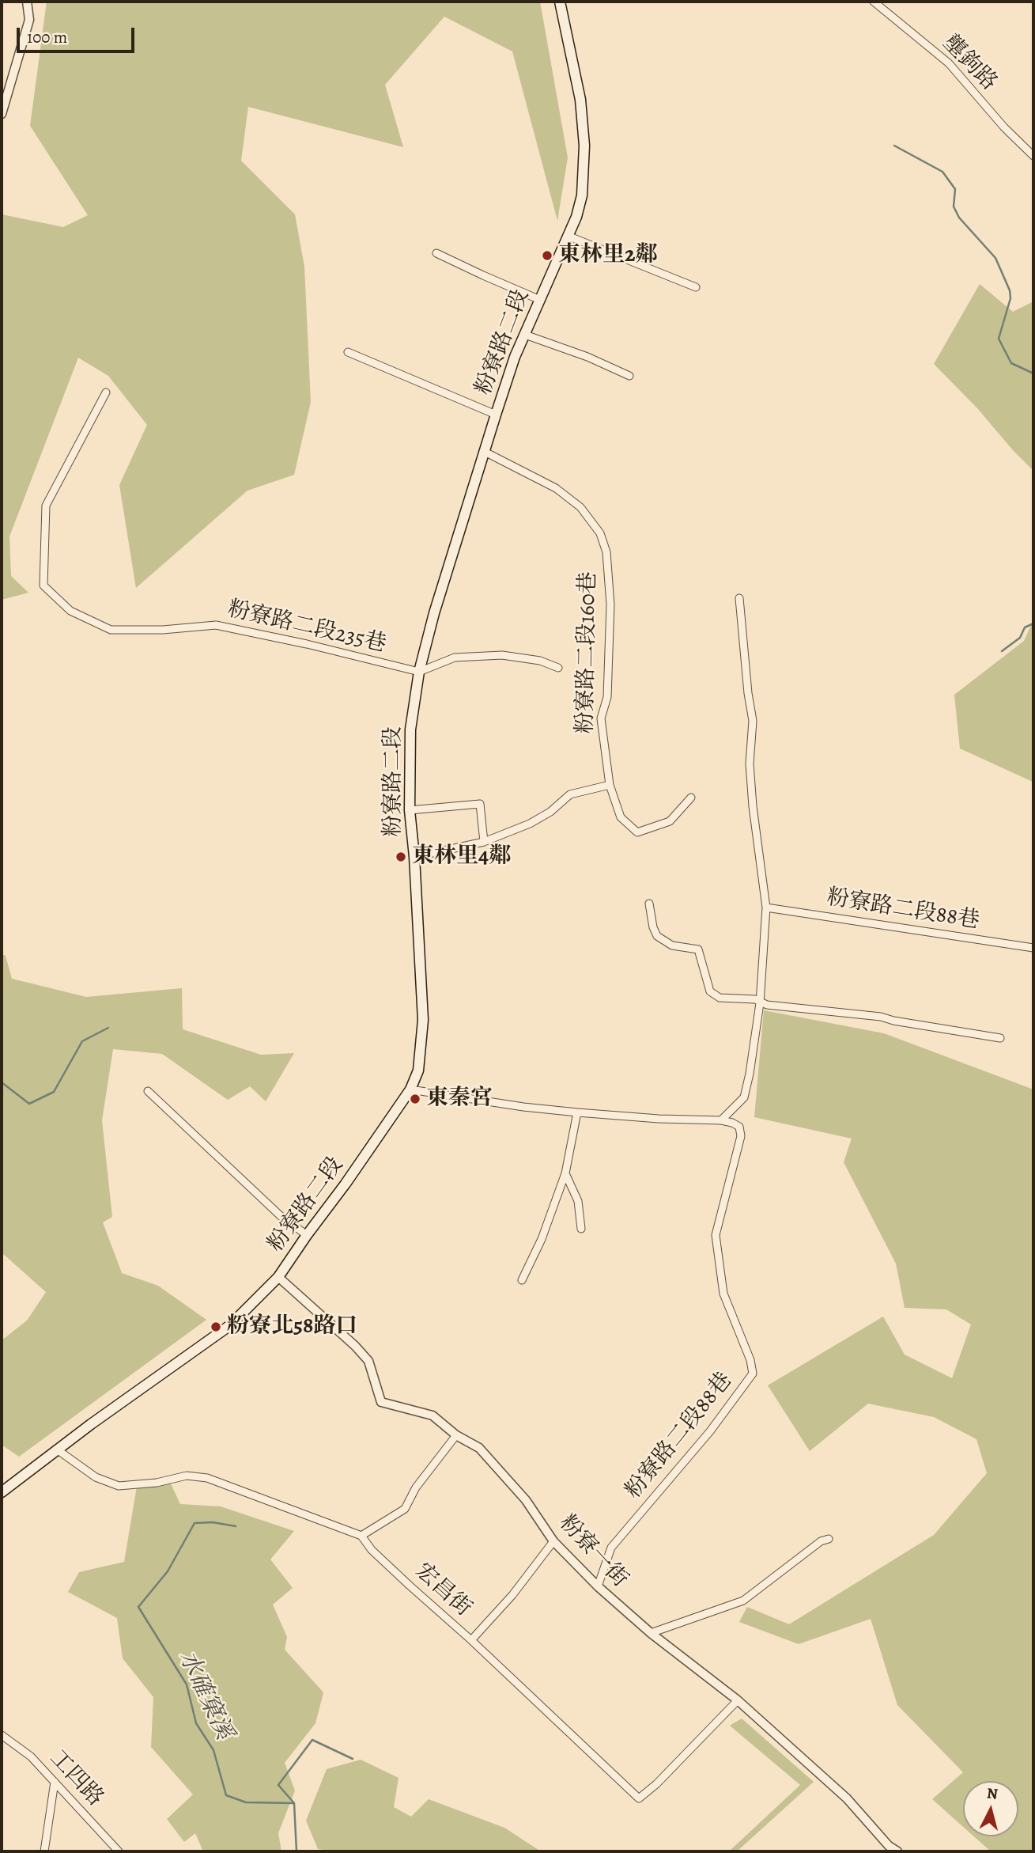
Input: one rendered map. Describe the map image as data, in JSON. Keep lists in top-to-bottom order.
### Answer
{
  "streets": {
    "main road": ["粉寮路二段"],
    "street": [
      "壟鉤路",
      "粉寮路二段235巷",
      "粉寮路二段160巷",
      "粉寮路二段88巷",
      "粉寮一街",
      "宏昌街",
      "工四路"
    ]
  },
  "crossings": [
    ["粉寮路二段", "粉寮路二段235巷"],
    ["粉寮路二段", "粉寮路二段160巷"],
    ["粉寮路二段", "粉寮一街"],
    ["粉寮路二段", "宏昌街"],
    ["粉寮路二段88巷", "粉寮一街"],
    ["粉寮一街", "宏昌街"]
  ],
  "water": ["水確窠溪"],
  "places": [
    "東林里2鄰",
    "東林里4鄰",
    "東秦宮",
    "粉寮北58路口"
  ],
  "scale_bar": "100 m",
  "north": "top"
}
